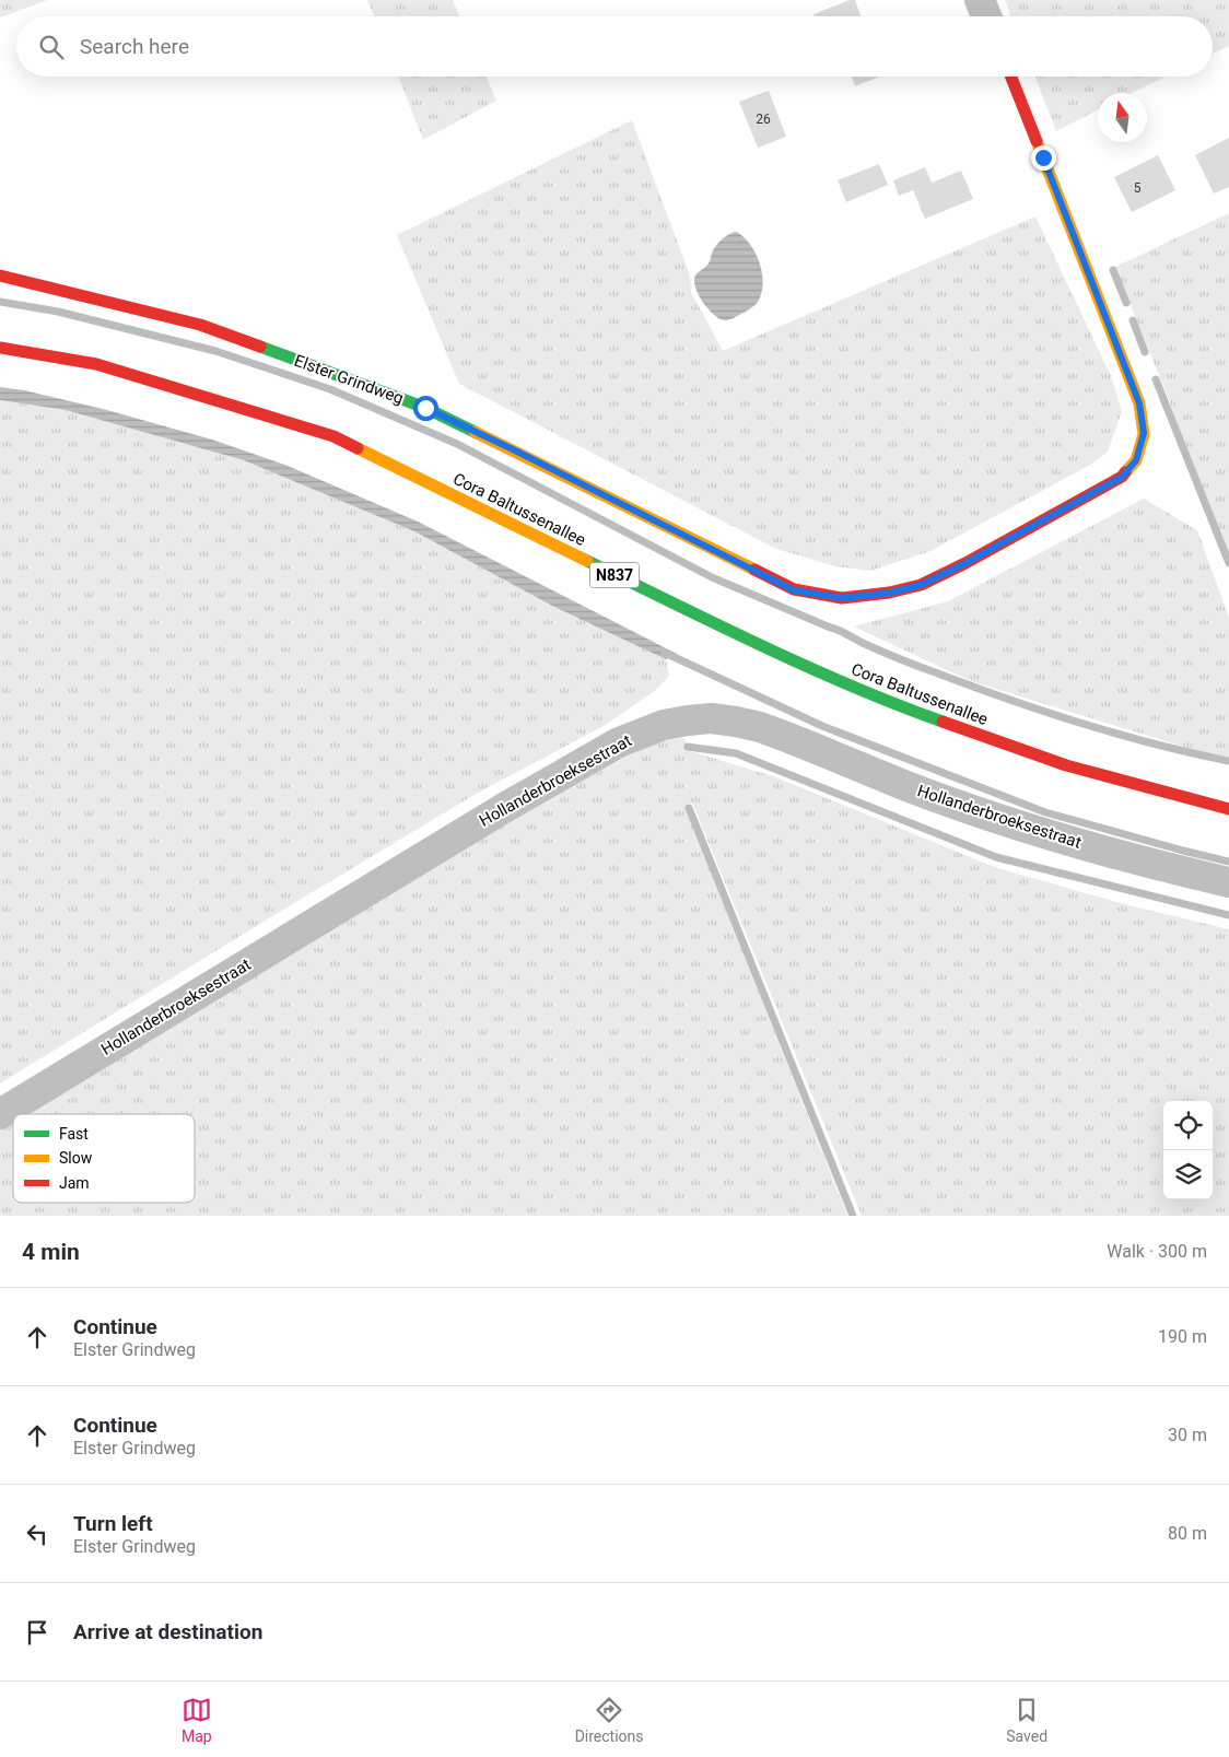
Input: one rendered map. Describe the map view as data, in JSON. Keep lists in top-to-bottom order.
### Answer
{
  "streets": {
    "street": [
      "Elster Grindweg",
      "Cora Baltussenallee",
      "N837",
      "Hollanderbroeksestraat"
    ]
  },
  "house_numbers": ["26", "5"],
  "legend": ["Fast", "Slow", "Jam"],
  "north": "top",
  "page": {
    "search": "Search here",
    "heading": ["4 min", "Walk · 300 m"],
    "list": [
      ["Continue", "Elster Grindweg", "190 m"],
      ["Continue", "Elster Grindweg", "30 m"],
      ["Turn left", "Elster Grindweg", "80 m"],
      "Arrive at destination"
    ],
    "nav": ["Map", "Directions", "Saved"]
  }
}
